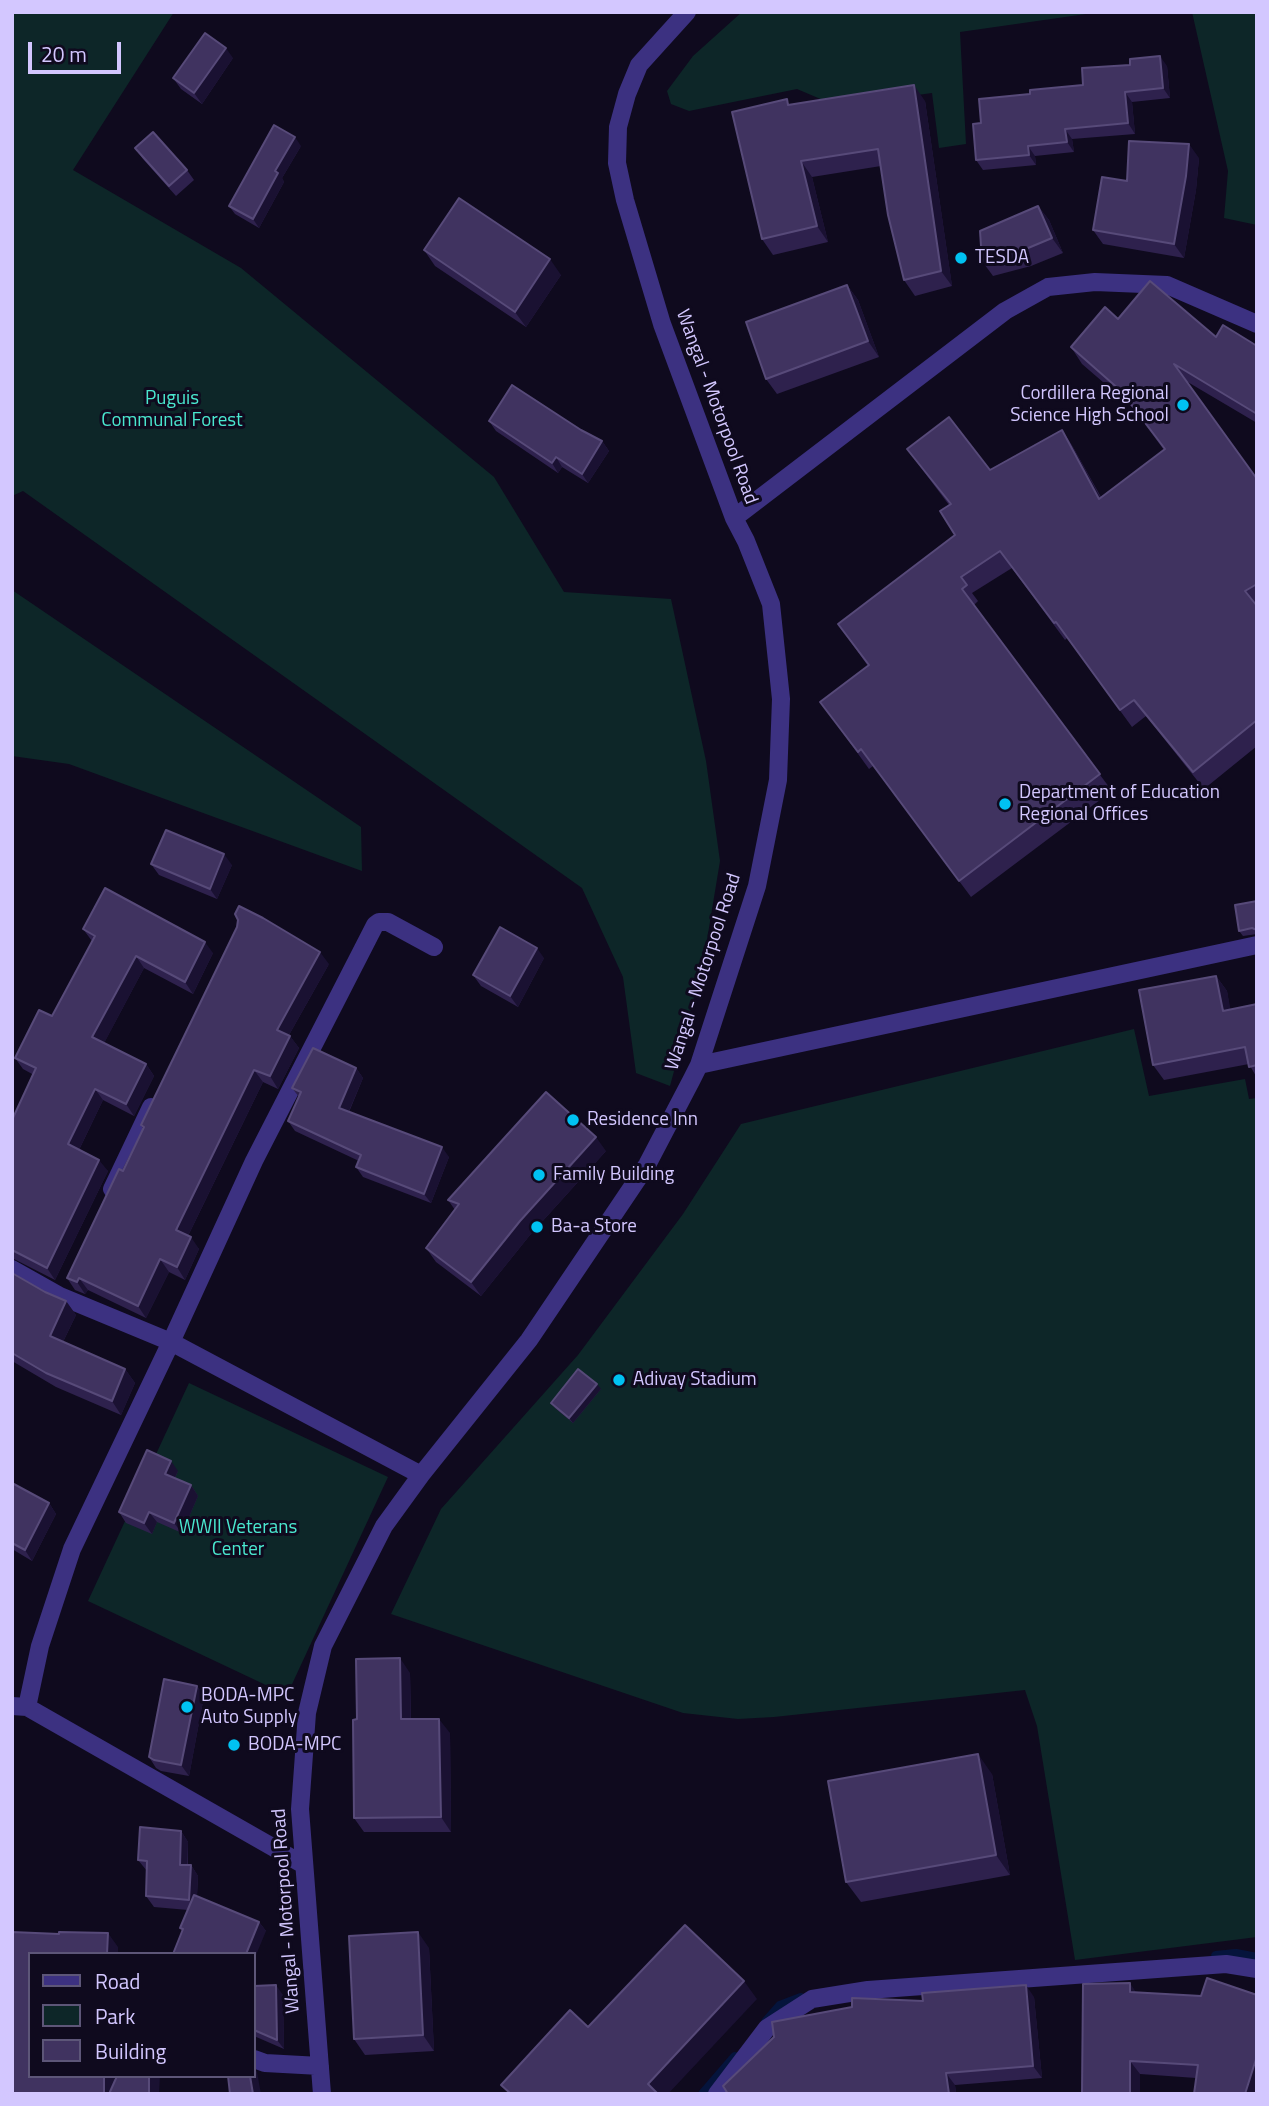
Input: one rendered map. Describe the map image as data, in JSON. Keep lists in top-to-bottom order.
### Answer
{
  "streets": {
    "street": ["Wangal - Motorpool Road"]
  },
  "parks": ["Puguis Communal Forest", "WWII Veterans Center"],
  "places": [
    "TESDA",
    "Cordillera Regional Science High School",
    "Department of Education Regional Offices",
    "Residence Inn",
    "Family Building",
    "Ba-a Store",
    "Adivay Stadium",
    "BODA-MPC Auto Supply",
    "BODA-MPC"
  ],
  "legend": ["Road", "Park", "Building"],
  "scale_bar": "20 m"
}
